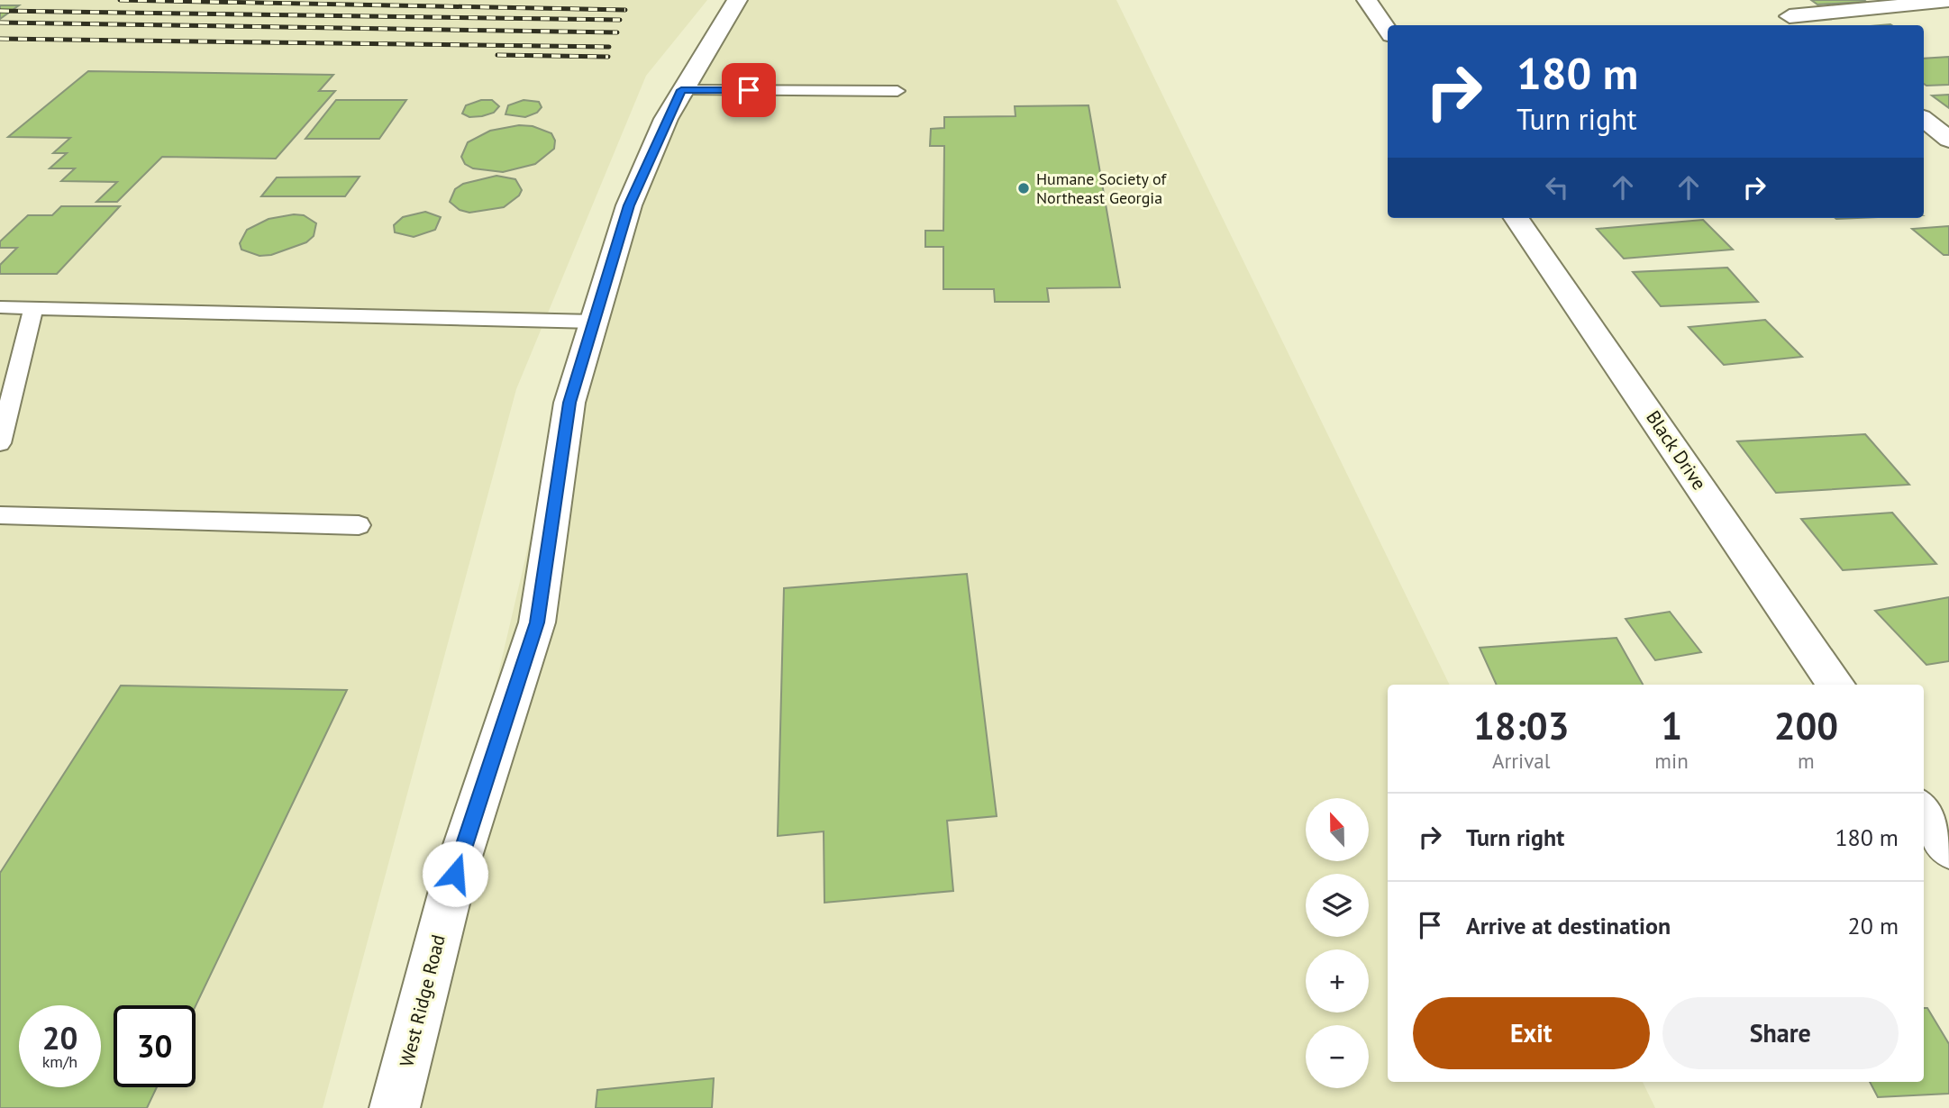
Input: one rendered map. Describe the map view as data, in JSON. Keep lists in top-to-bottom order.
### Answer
{
  "streets": {
    "street": ["Black Drive", "West Ridge Road"]
  },
  "places": ["Humane Society of Northeast Georgia"],
  "north": "top",
  "page": {
    "turn": ["180 m", "Turn right"],
    "eta": [
      "18:03",
      "Arrival",
      "1",
      "min",
      "200",
      "m"
    ],
    "list": [
      {
        "name": "Turn right",
        "value": "180 m"
      },
      {
        "name": "Arrive at destination",
        "value": "20 m"
      }
    ],
    "map_buttons": ["+", "−"],
    "buttons": ["Exit", "Share"],
    "speed": "20 km/h",
    "limit": "30"
  }
}
